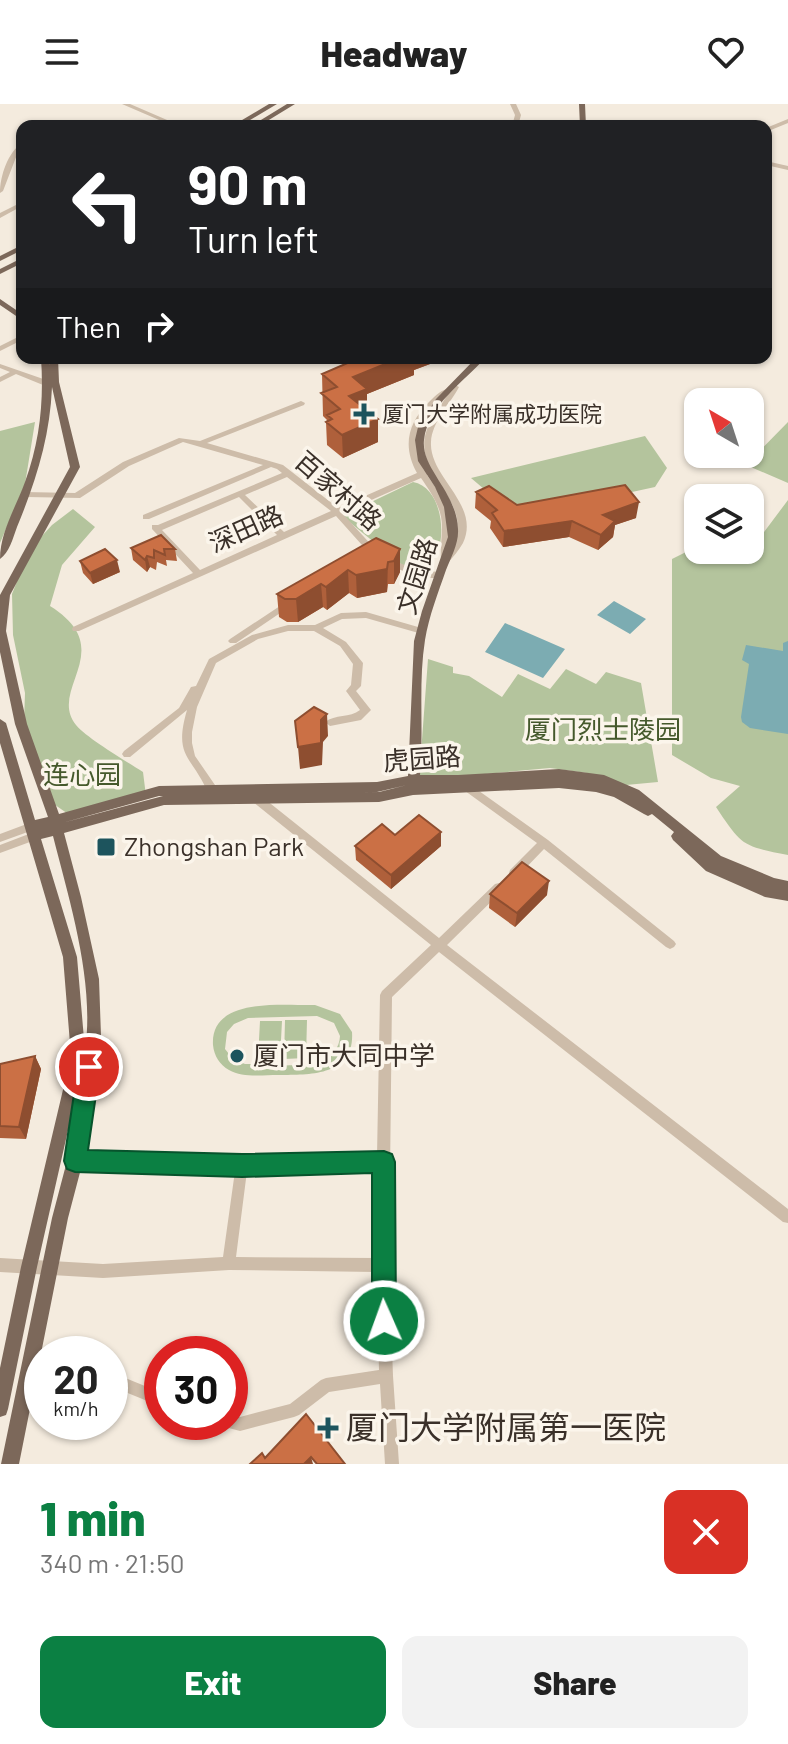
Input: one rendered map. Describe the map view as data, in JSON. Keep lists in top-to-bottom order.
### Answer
{
  "streets": {
    "main road": ["文园路", "虎园路"],
    "street": ["百家村路", "深田路"]
  },
  "crossings": [
    ["百家村路", "深田路"],
    ["百家村路", "文园路"],
    ["文园路", "虎园路"]
  ],
  "parks": ["厦门烈士陵园", "连心园"],
  "places": {
    "health": ["厦门大学附属成功医院", "厦门大学附属第一医院"],
    "transit": ["Zhongshan Park"],
    "other": ["厦门市大同中学"]
  },
  "north": "top left",
  "page": {
    "header": "Headway",
    "turn": ["90 m", "Turn left"],
    "then": "Then",
    "speed": "20 km/h",
    "limit": "30",
    "heading": ["1 min", "340 m · 21:50"],
    "buttons": ["Exit", "Share"]
  }
}
